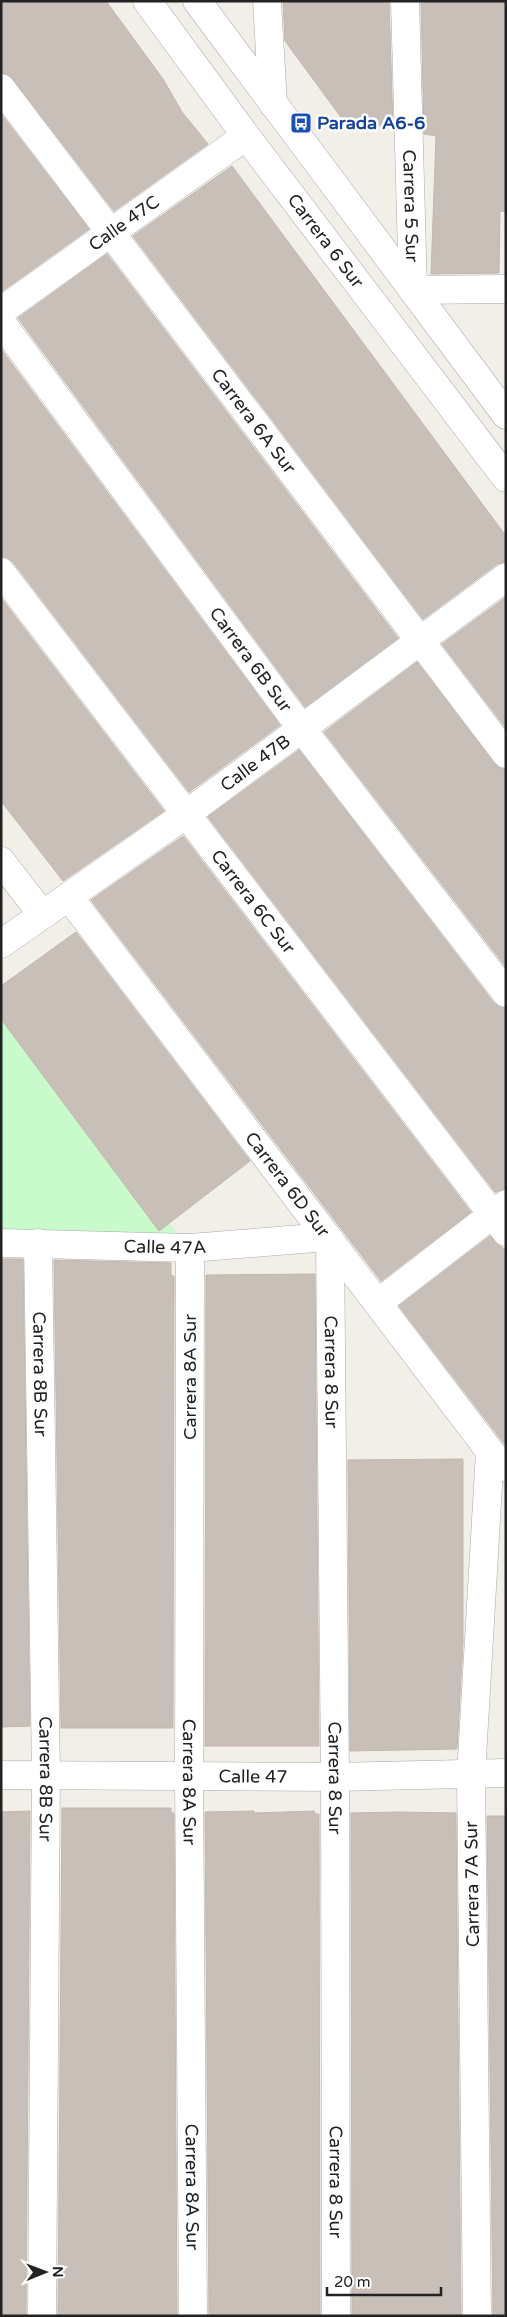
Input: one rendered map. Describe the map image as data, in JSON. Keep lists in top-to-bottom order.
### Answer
{
  "streets": {
    "street": [
      "Carrera 5 Sur",
      "Calle 47C",
      "Carrera 6 Sur",
      "Carrera 6A Sur",
      "Carrera 6B Sur",
      "Calle 47B",
      "Carrera 6C Sur",
      "Carrera 6D Sur",
      "Calle 47A",
      "Carrera 8 Sur",
      "Carrera 8B Sur",
      "Carrera 8A Sur",
      "Calle 47",
      "Carrera 7A Sur"
    ]
  },
  "crossings": [
    ["Calle 47C", "Carrera 6 Sur"],
    ["Calle 47C", "Carrera 6A Sur"],
    ["Carrera 6A Sur", "Calle 47B"],
    ["Carrera 6B Sur", "Calle 47B"],
    ["Calle 47B", "Carrera 6C Sur"],
    ["Calle 47B", "Carrera 6D Sur"],
    ["Carrera 6D Sur", "Calle 47A"],
    ["Carrera 6D Sur", "Carrera 8 Sur"],
    ["Carrera 6D Sur", "Carrera 7A Sur"],
    ["Calle 47A", "Carrera 8 Sur"],
    ["Calle 47A", "Carrera 8B Sur"],
    ["Calle 47A", "Carrera 8A Sur"],
    ["Carrera 8 Sur", "Calle 47"],
    ["Carrera 8B Sur", "Calle 47"],
    ["Carrera 8A Sur", "Calle 47"],
    ["Calle 47", "Carrera 7A Sur"]
  ],
  "places": {
    "bus stop": ["Parada A6-6"]
  },
  "scale_bar": "20 m",
  "north": "right"
}
